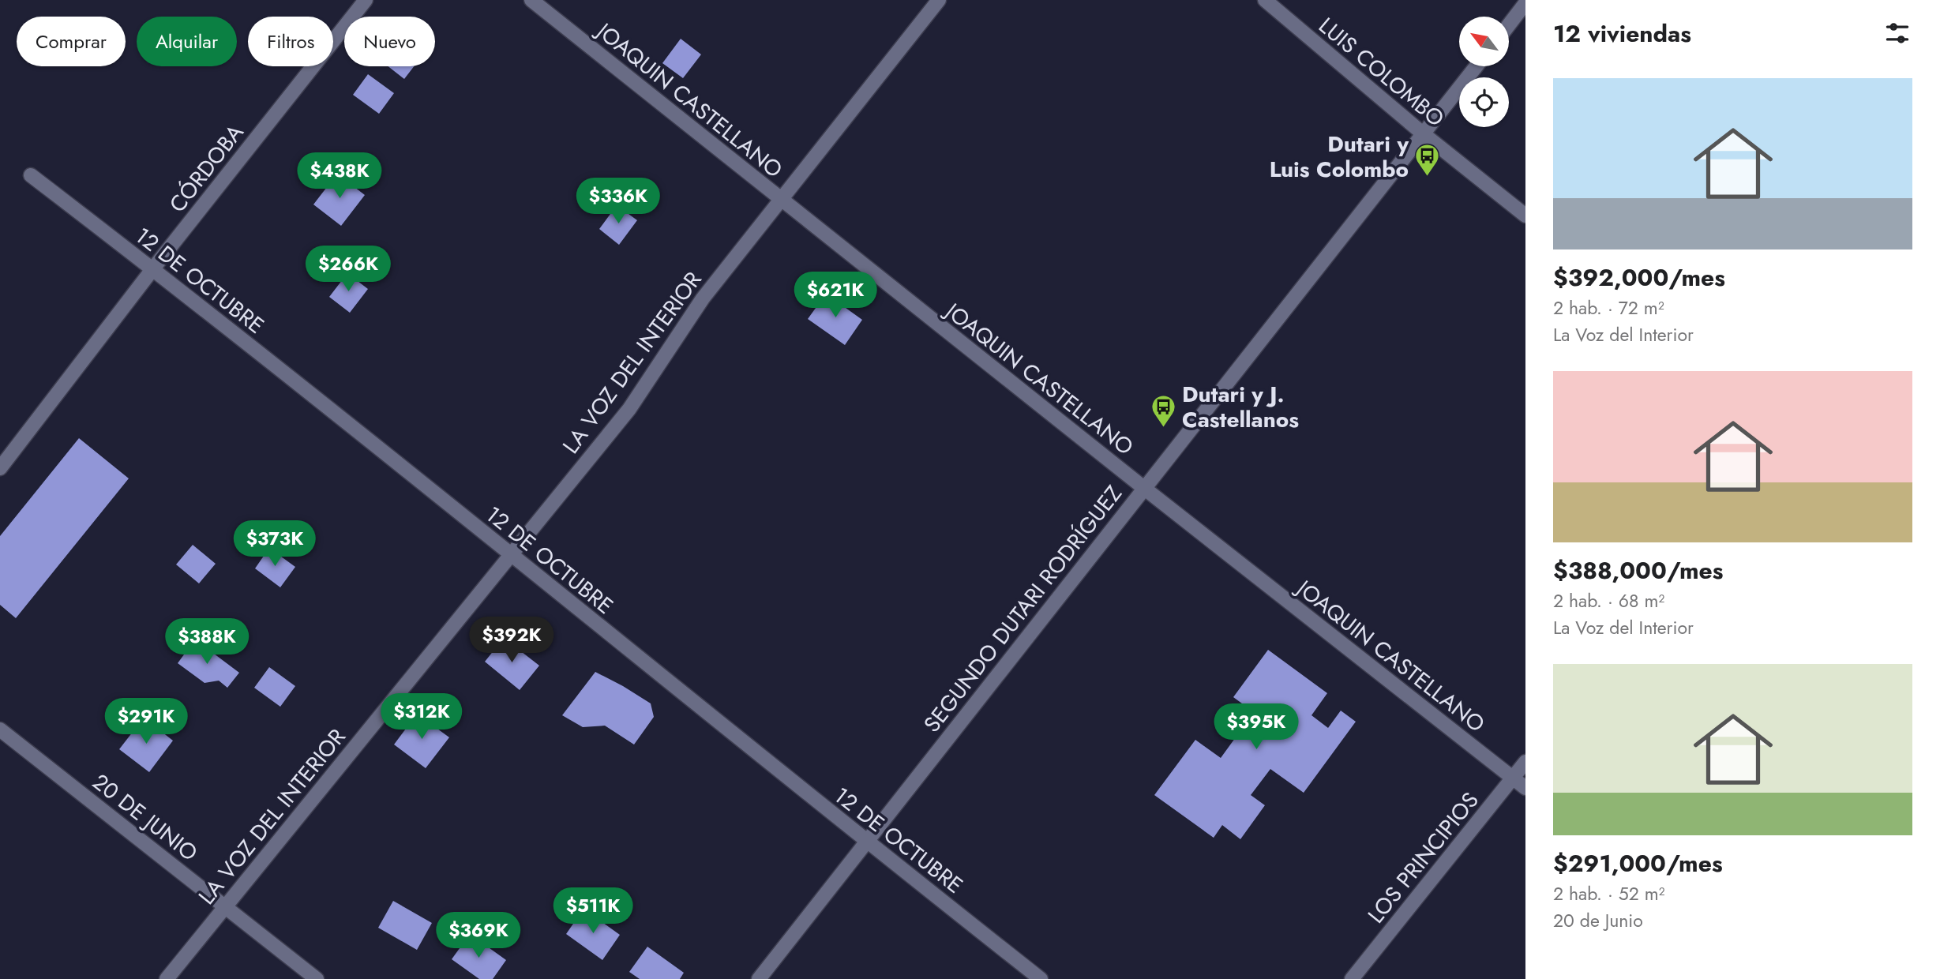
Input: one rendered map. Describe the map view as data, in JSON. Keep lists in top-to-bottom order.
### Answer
{
  "streets": {
    "street": [
      "LUIS COLOMBO",
      "JOAQUIN CASTELLANO",
      "CÓRDOBA",
      "12 DE OCTUBRE",
      "LA VOZ DEL INTERIOR",
      "SEGUNDO DUTARI RODRÍGUEZ",
      "20 DE JUNIO",
      "LOS PRINCIPIOS"
    ]
  },
  "crossings": [
    ["LUIS COLOMBO", "SEGUNDO DUTARI RODRÍGUEZ"],
    ["JOAQUIN CASTELLANO", "LA VOZ DEL INTERIOR"],
    ["JOAQUIN CASTELLANO", "SEGUNDO DUTARI RODRÍGUEZ"],
    ["JOAQUIN CASTELLANO", "LOS PRINCIPIOS"],
    ["CÓRDOBA", "12 DE OCTUBRE"],
    ["12 DE OCTUBRE", "LA VOZ DEL INTERIOR"],
    ["12 DE OCTUBRE", "SEGUNDO DUTARI RODRÍGUEZ"],
    ["LA VOZ DEL INTERIOR", "20 DE JUNIO"]
  ],
  "places": {
    "bus stop": ["Dutari y Luis Colombo", "Dutari y J. Castellanos"]
  },
  "north": "top left",
  "page": {
    "heading": "12 viviendas",
    "chip": [
      "Comprar",
      "Alquilar",
      "Filtros",
      "Nuevo"
    ],
    "list": [
      {
        "name": "$392,000/mes",
        "note": "2 hab. · 72 m² · La Voz del Interior"
      },
      {
        "name": "$388,000/mes",
        "note": "2 hab. · 68 m² · La Voz del Interior"
      },
      {
        "name": "$291,000/mes",
        "note": "2 hab. · 52 m² · 20 de Junio"
      }
    ],
    "price": [
      "$438K",
      "$336K",
      "$266K",
      "$621K",
      "$373K",
      "$392K",
      "$388K",
      "$312K",
      "$291K",
      "$395K",
      "$511K",
      "$369K"
    ]
  }
}
